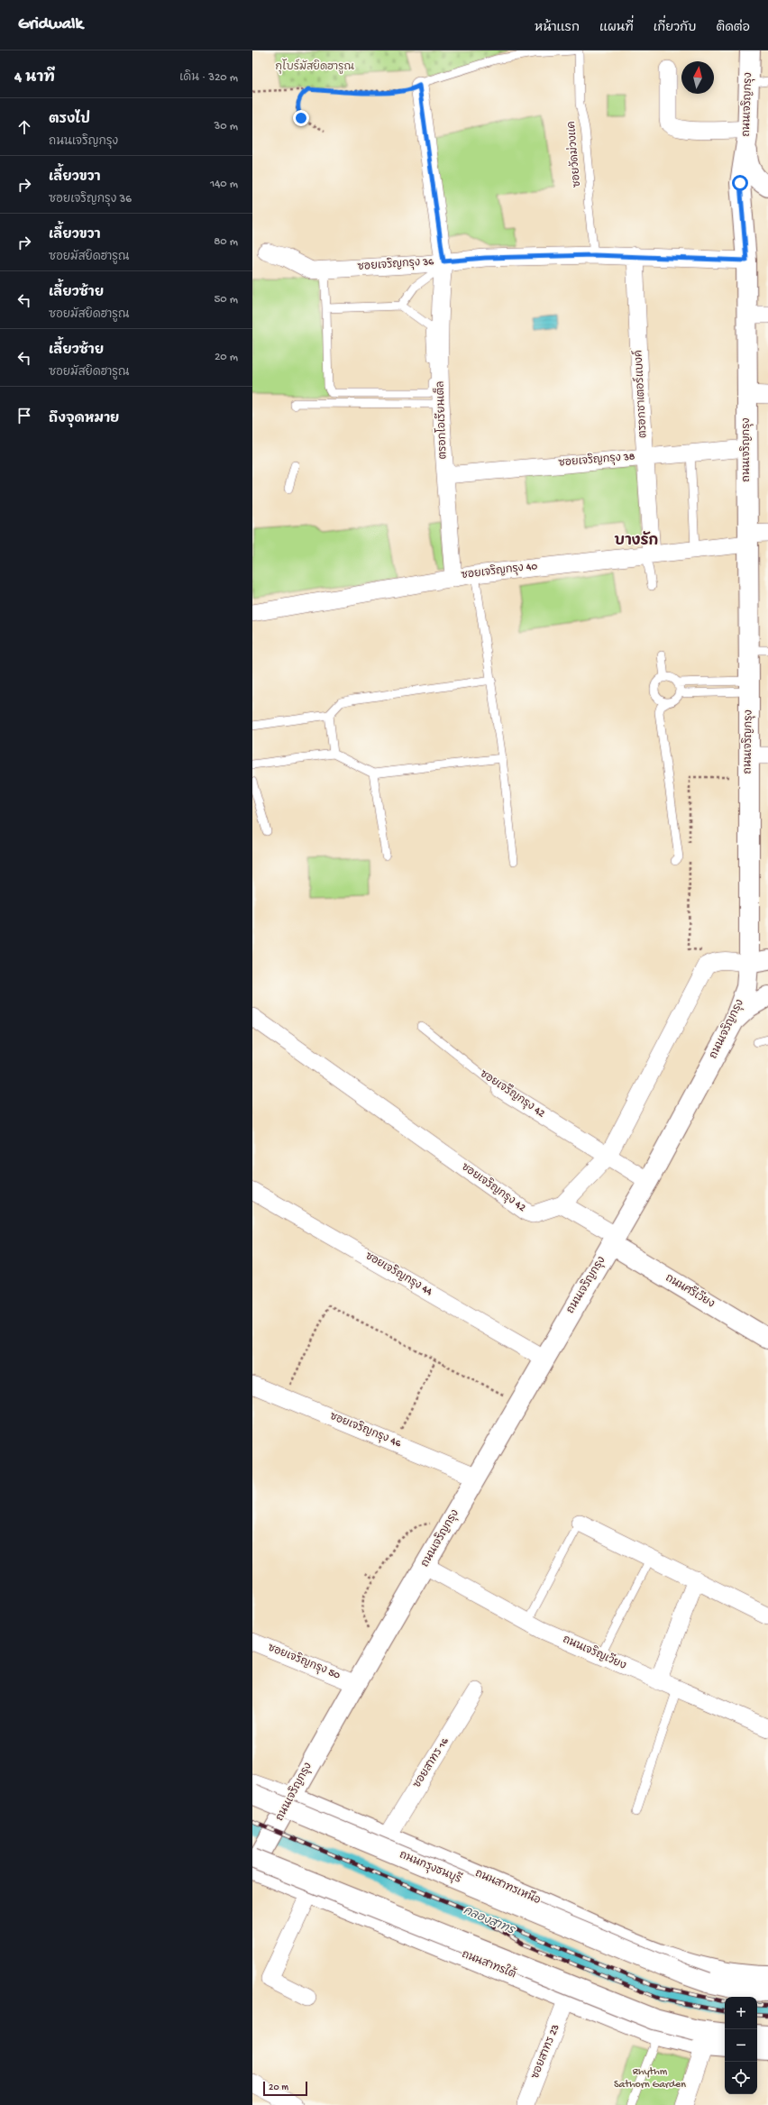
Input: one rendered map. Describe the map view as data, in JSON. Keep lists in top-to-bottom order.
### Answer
{
  "streets": {
    "main road": [
      "ถนนเจริญกรุง",
      "ถนนศรีเวียง",
      "ถนนกรุงธนบุรี",
      "ถนนสาทรเหนือ",
      "ถนนสาทรใต้"
    ],
    "street": [
      "ซอยเจริญกรุง 36",
      "ตรอกชาเตอร์แบงค์",
      "ตรอกโอเรียนเต็ล",
      "ซอยเจริญกรุง 38",
      "ซอยเจริญกรุง 40",
      "ซอยเจรืญกรุง 42",
      "ซอยเจริญกรุง 42",
      "ซอยเจริญกรุง 44",
      "ซอยเจริญกรุง 46",
      "ถนนเจริญเวียง",
      "ซอยเจริญกรุง 50",
      "ซอยสาทร 16",
      "ซอยสาทร 23"
    ],
    "lane": ["ซอยวัดม่วงแค"]
  },
  "crossings": [
    ["ถนนเจริญกรุง", "ซอยเจริญกรุง 36"],
    ["ถนนเจริญกรุง", "ซอยเจริญกรุง 38"],
    ["ถนนเจริญกรุง", "ซอยเจริญกรุง 40"],
    ["ถนนเจริญกรุง", "ซอยเจรืญกรุง 42"],
    ["ถนนเจริญกรุง", "ซอยเจริญกรุง 42"],
    ["ถนนเจริญกรุง", "ซอยเจริญกรุง 44"],
    ["ถนนเจริญกรุง", "ถนนศรีเวียง"],
    ["ถนนเจริญกรุง", "ซอยเจริญกรุง 46"],
    ["ถนนเจริญกรุง", "ถนนเจริญเวียง"],
    ["ถนนเจริญกรุง", "ซอยเจริญกรุง 50"],
    ["ถนนเจริญกรุง", "ถนนสาทรเหนือ"],
    ["ถนนเจริญกรุง", "ถนนสาทรใต้"],
    ["ซอยวัดม่วงแค", "ซอยเจริญกรุง 36"],
    ["ซอยเจริญกรุง 36", "ตรอกชาเตอร์แบงค์"],
    ["ซอยเจริญกรุง 36", "ตรอกโอเรียนเต็ล"],
    ["ตรอกชาเตอร์แบงค์", "ซอยเจริญกรุง 38"],
    ["ตรอกชาเตอร์แบงค์", "ซอยเจริญกรุง 40"],
    ["ตรอกโอเรียนเต็ล", "ซอยเจริญกรุง 38"],
    ["ตรอกโอเรียนเต็ล", "ซอยเจริญกรุง 40"],
    ["ซอยเจรืญกรุง 42", "ซอยเจริญกรุง 42"],
    ["ซอยสาทร 16", "ถนนสาทรเหนือ"],
    ["ถนนสาทรใต้", "ซอยสาทร 23"]
  ],
  "districts": ["บางรัก"],
  "water": ["คลองสาทร"],
  "parks": ["กุโบร์มัสยิดฮารูณ", "Rhythm Sathorn Garden"],
  "scale_bar": "20 m",
  "north": "top",
  "page": {
    "header": "Gridwalk",
    "nav": [
      "หน้าแรก",
      "แผนที่",
      "เกี่ยวกับ",
      "ติดต่อ"
    ],
    "heading": ["4 นาที", "เดิน · 320 m"],
    "list": [
      ["ตรงไป", "ถนนเจริญกรุง", "30 m"],
      ["เลี้ยวขวา", "ซอยเจริญกรุง 36", "140 m"],
      ["เลี้ยวขวา", "ซอยมัสยิดฮารูณ", "80 m"],
      ["เลี้ยวซ้าย", "ซอยมัสยิดฮารูณ", "50 m"],
      ["เลี้ยวซ้าย", "ซอยมัสยิดฮารูณ", "20 m"],
      "ถึงจุดหมาย"
    ],
    "map_buttons": ["+", "−"],
    "scale": "20 m"
  }
}
